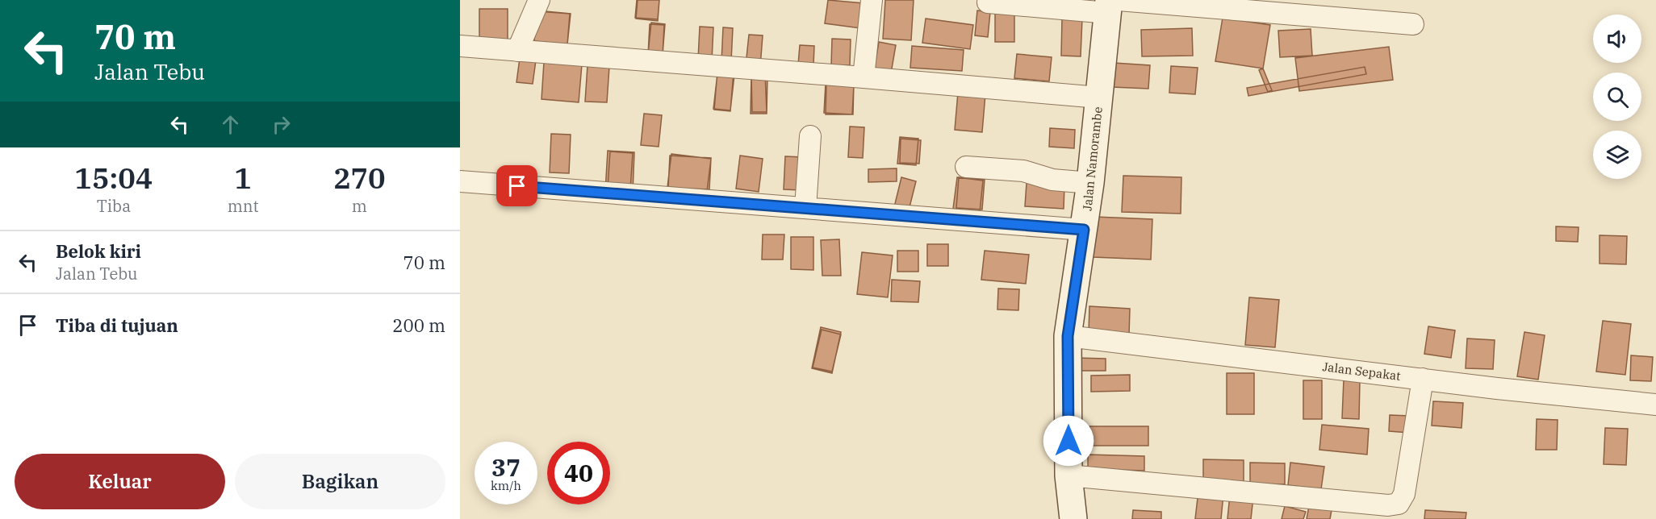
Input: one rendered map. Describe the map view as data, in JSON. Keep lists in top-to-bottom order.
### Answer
{
  "streets": {
    "street": ["Jalan Namorambe", "Jalan Sepakat"]
  },
  "crossings": [
    ["Jalan Namorambe", "Jalan Sepakat"]
  ],
  "page": {
    "turn": ["70 m", "Jalan Tebu"],
    "eta": [
      "15:04",
      "Tiba",
      "1",
      "mnt",
      "270",
      "m"
    ],
    "list": [
      {
        "name": "Belok kiri",
        "note": "Jalan Tebu",
        "value": "70 m"
      },
      {
        "name": "Tiba di tujuan",
        "value": "200 m"
      }
    ],
    "speed": "37 km/h",
    "limit": "40",
    "buttons": ["Keluar", "Bagikan"]
  }
}
